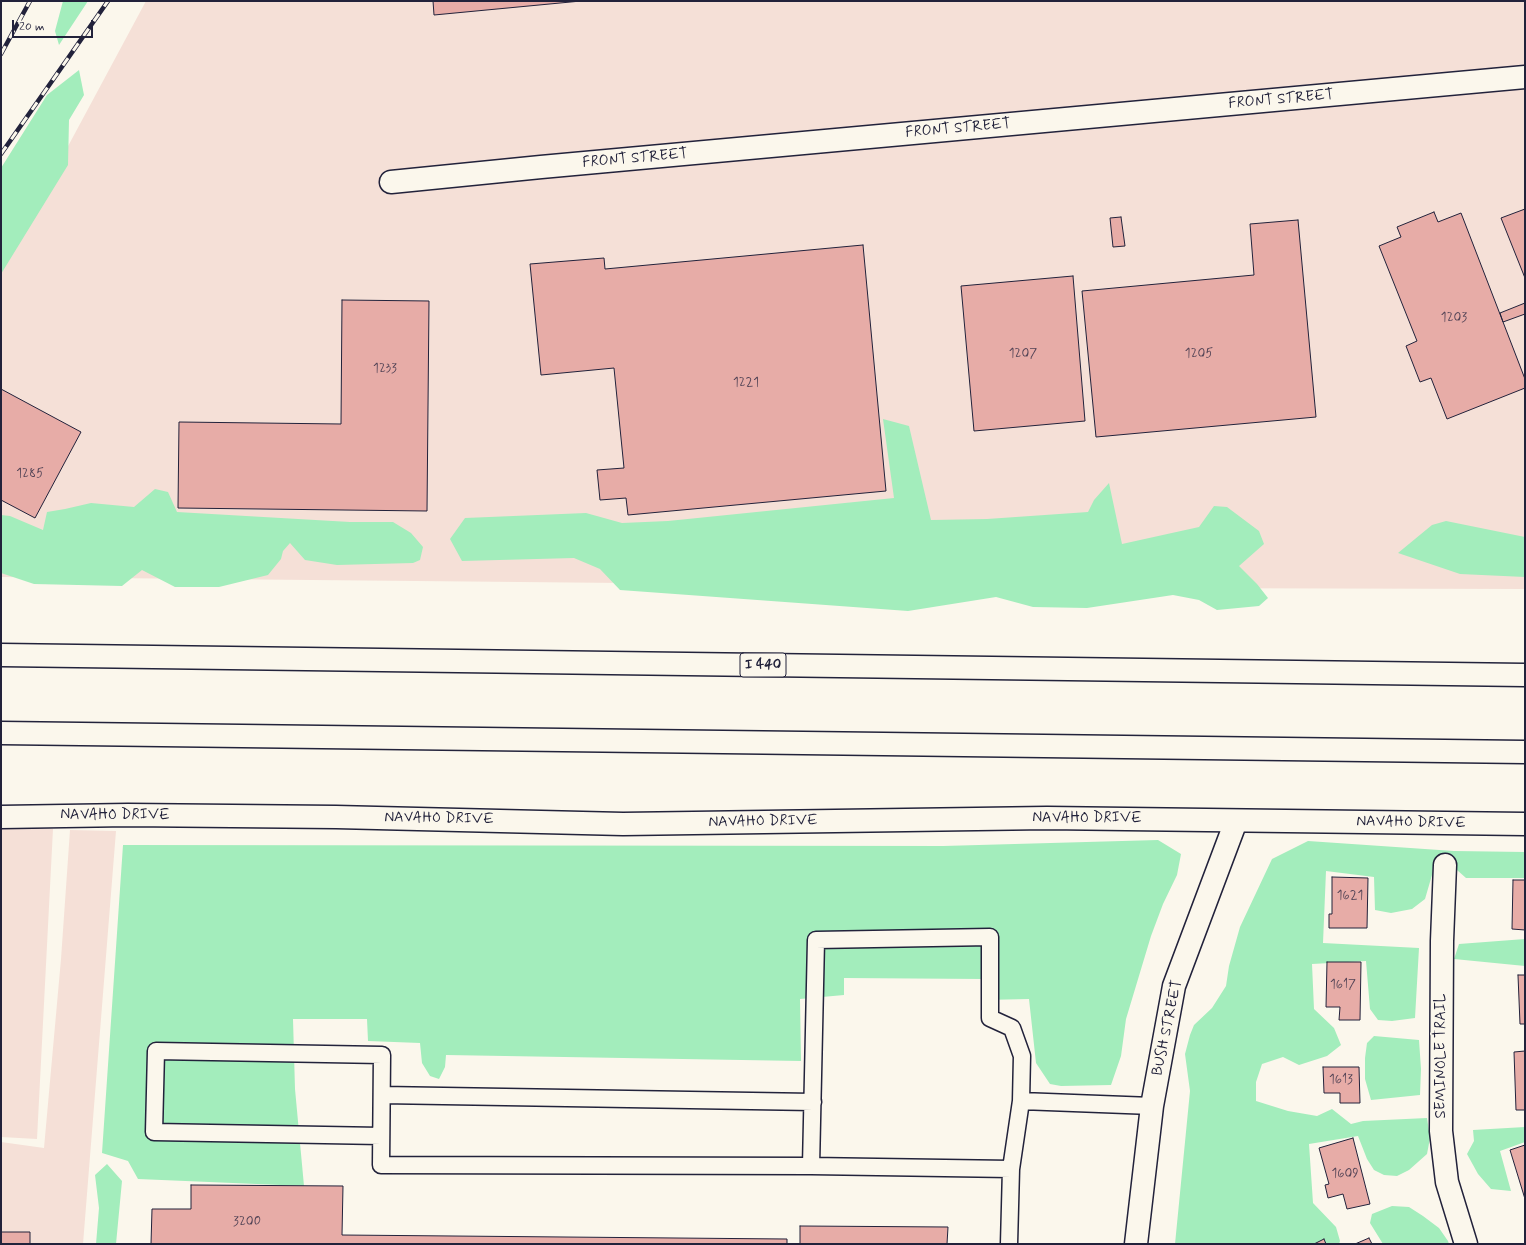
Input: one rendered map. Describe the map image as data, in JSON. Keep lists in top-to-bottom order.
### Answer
{
  "streets": {
    "main road": [
      "FRONT STREET",
      "I 440",
      "NAVAHO DRIVE",
      "BUSH STREET",
      "SEMINOLE TRAIL"
    ]
  },
  "crossings": [
    ["NAVAHO DRIVE", "BUSH STREET"]
  ],
  "house_numbers": [
    "1203",
    "1207",
    "1205",
    "1233",
    "1221",
    "1285",
    "1621",
    "1617",
    "1613",
    "1609",
    "3200"
  ],
  "scale_bar": "20 m"
}
